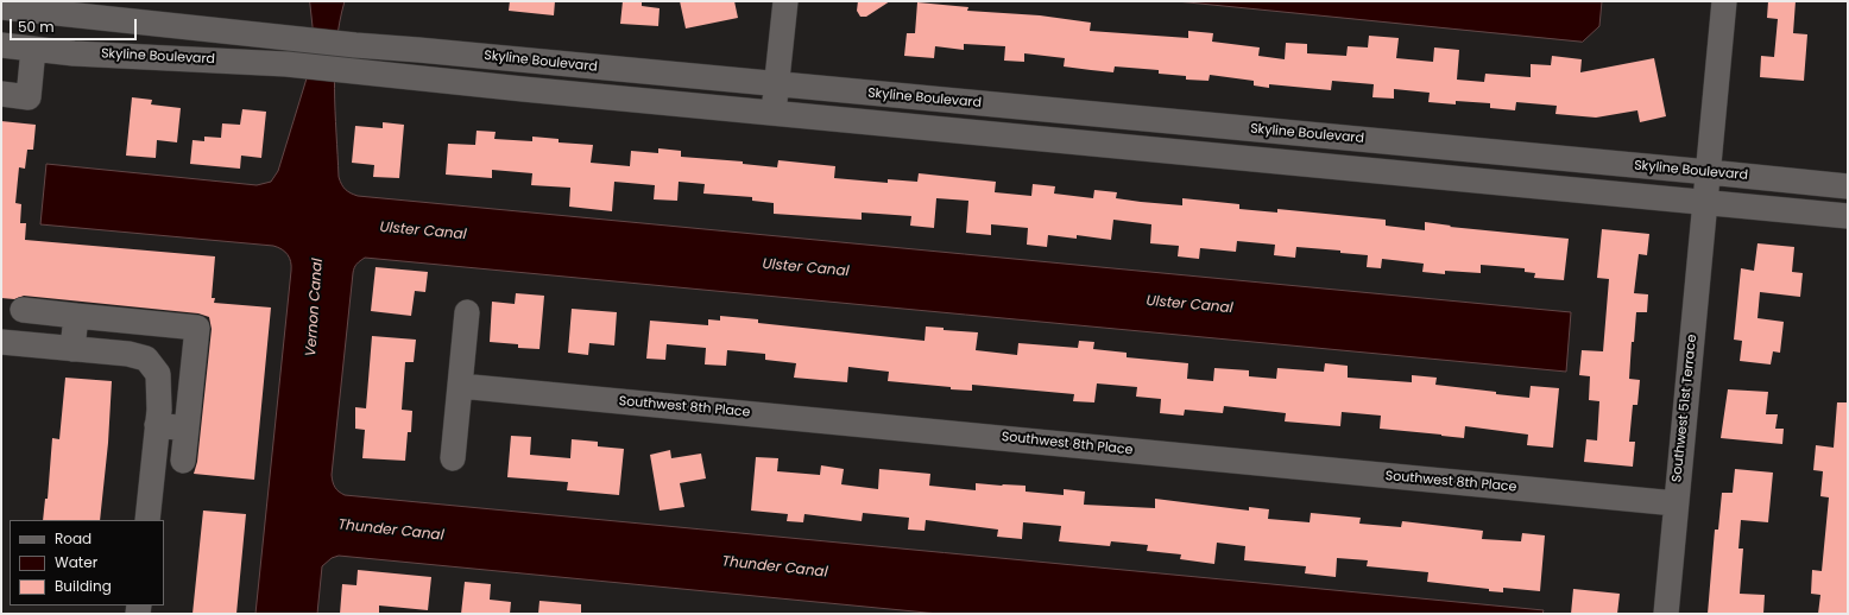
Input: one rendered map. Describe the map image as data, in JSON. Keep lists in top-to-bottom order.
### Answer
{
  "streets": {
    "street": ["Skyline Boulevard", "Southwest 8th Place", "Southwest 51st Terrace"]
  },
  "crossings": [
    ["Skyline Boulevard", "Southwest 51st Terrace"],
    ["Southwest 8th Place", "Southwest 51st Terrace"]
  ],
  "water": ["Ulster Canal", "Vernon Canal", "Thunder Canal"],
  "legend": ["Road", "Water", "Building"],
  "scale_bar": "50 m"
}
